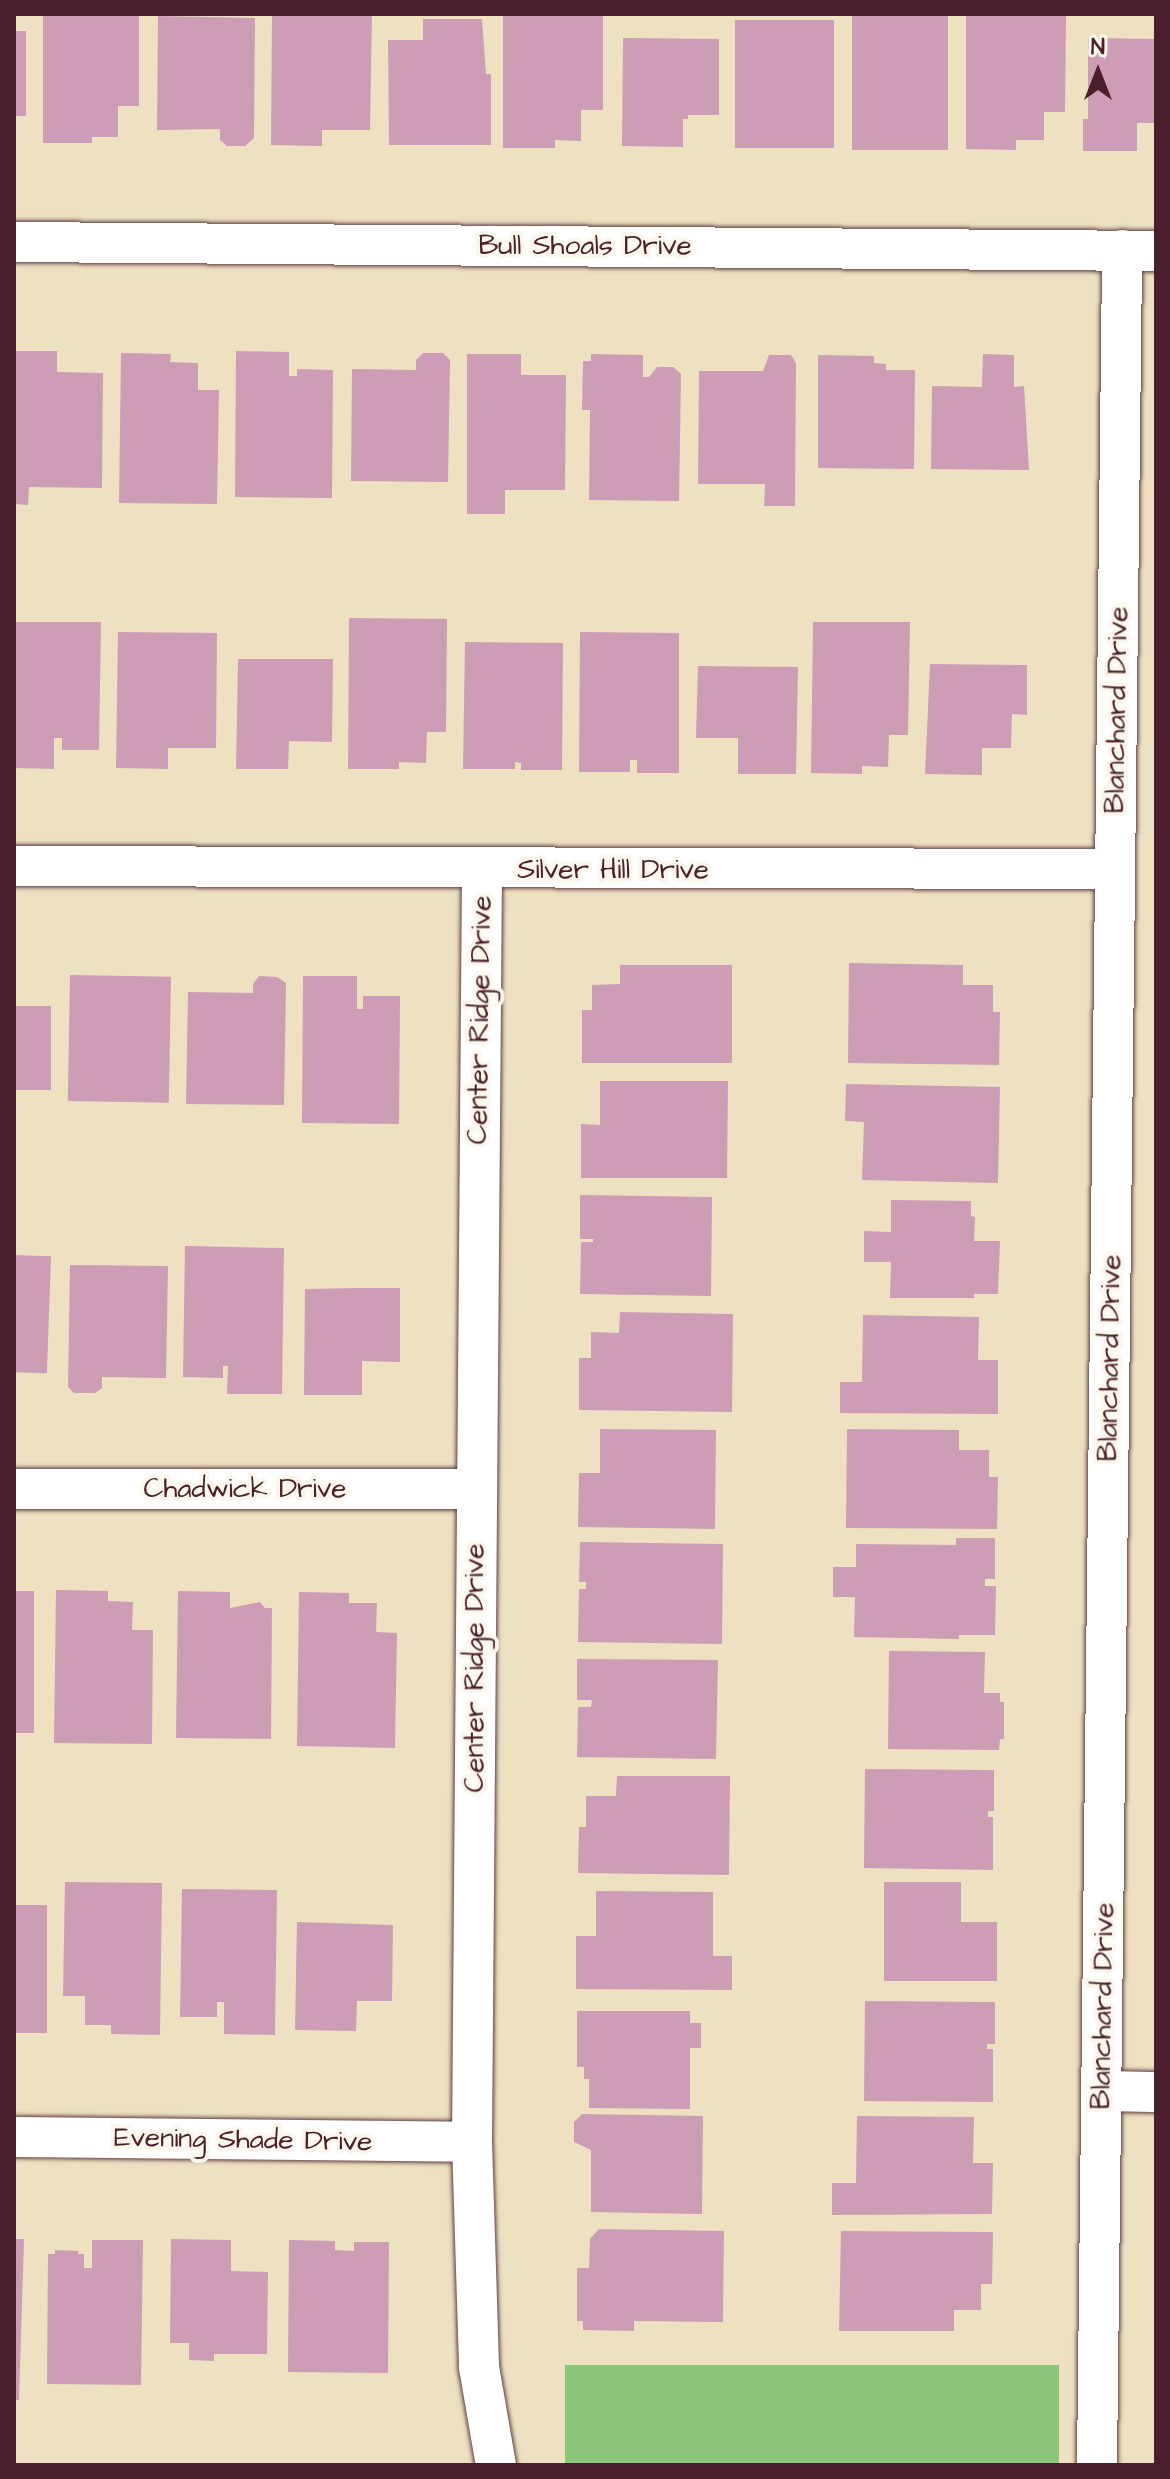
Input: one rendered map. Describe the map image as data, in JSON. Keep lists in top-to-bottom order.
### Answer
{
  "streets": {
    "street": [
      "Bull Shoals Drive",
      "Blanchard Drive",
      "Silver Hill Drive",
      "Center Ridge Drive",
      "Chadwick Drive",
      "Evening Shade Drive"
    ]
  },
  "crossings": [
    ["Bull Shoals Drive", "Blanchard Drive"],
    ["Blanchard Drive", "Silver Hill Drive"],
    ["Silver Hill Drive", "Center Ridge Drive"],
    ["Center Ridge Drive", "Chadwick Drive"],
    ["Center Ridge Drive", "Evening Shade Drive"]
  ],
  "north": "top"
}
